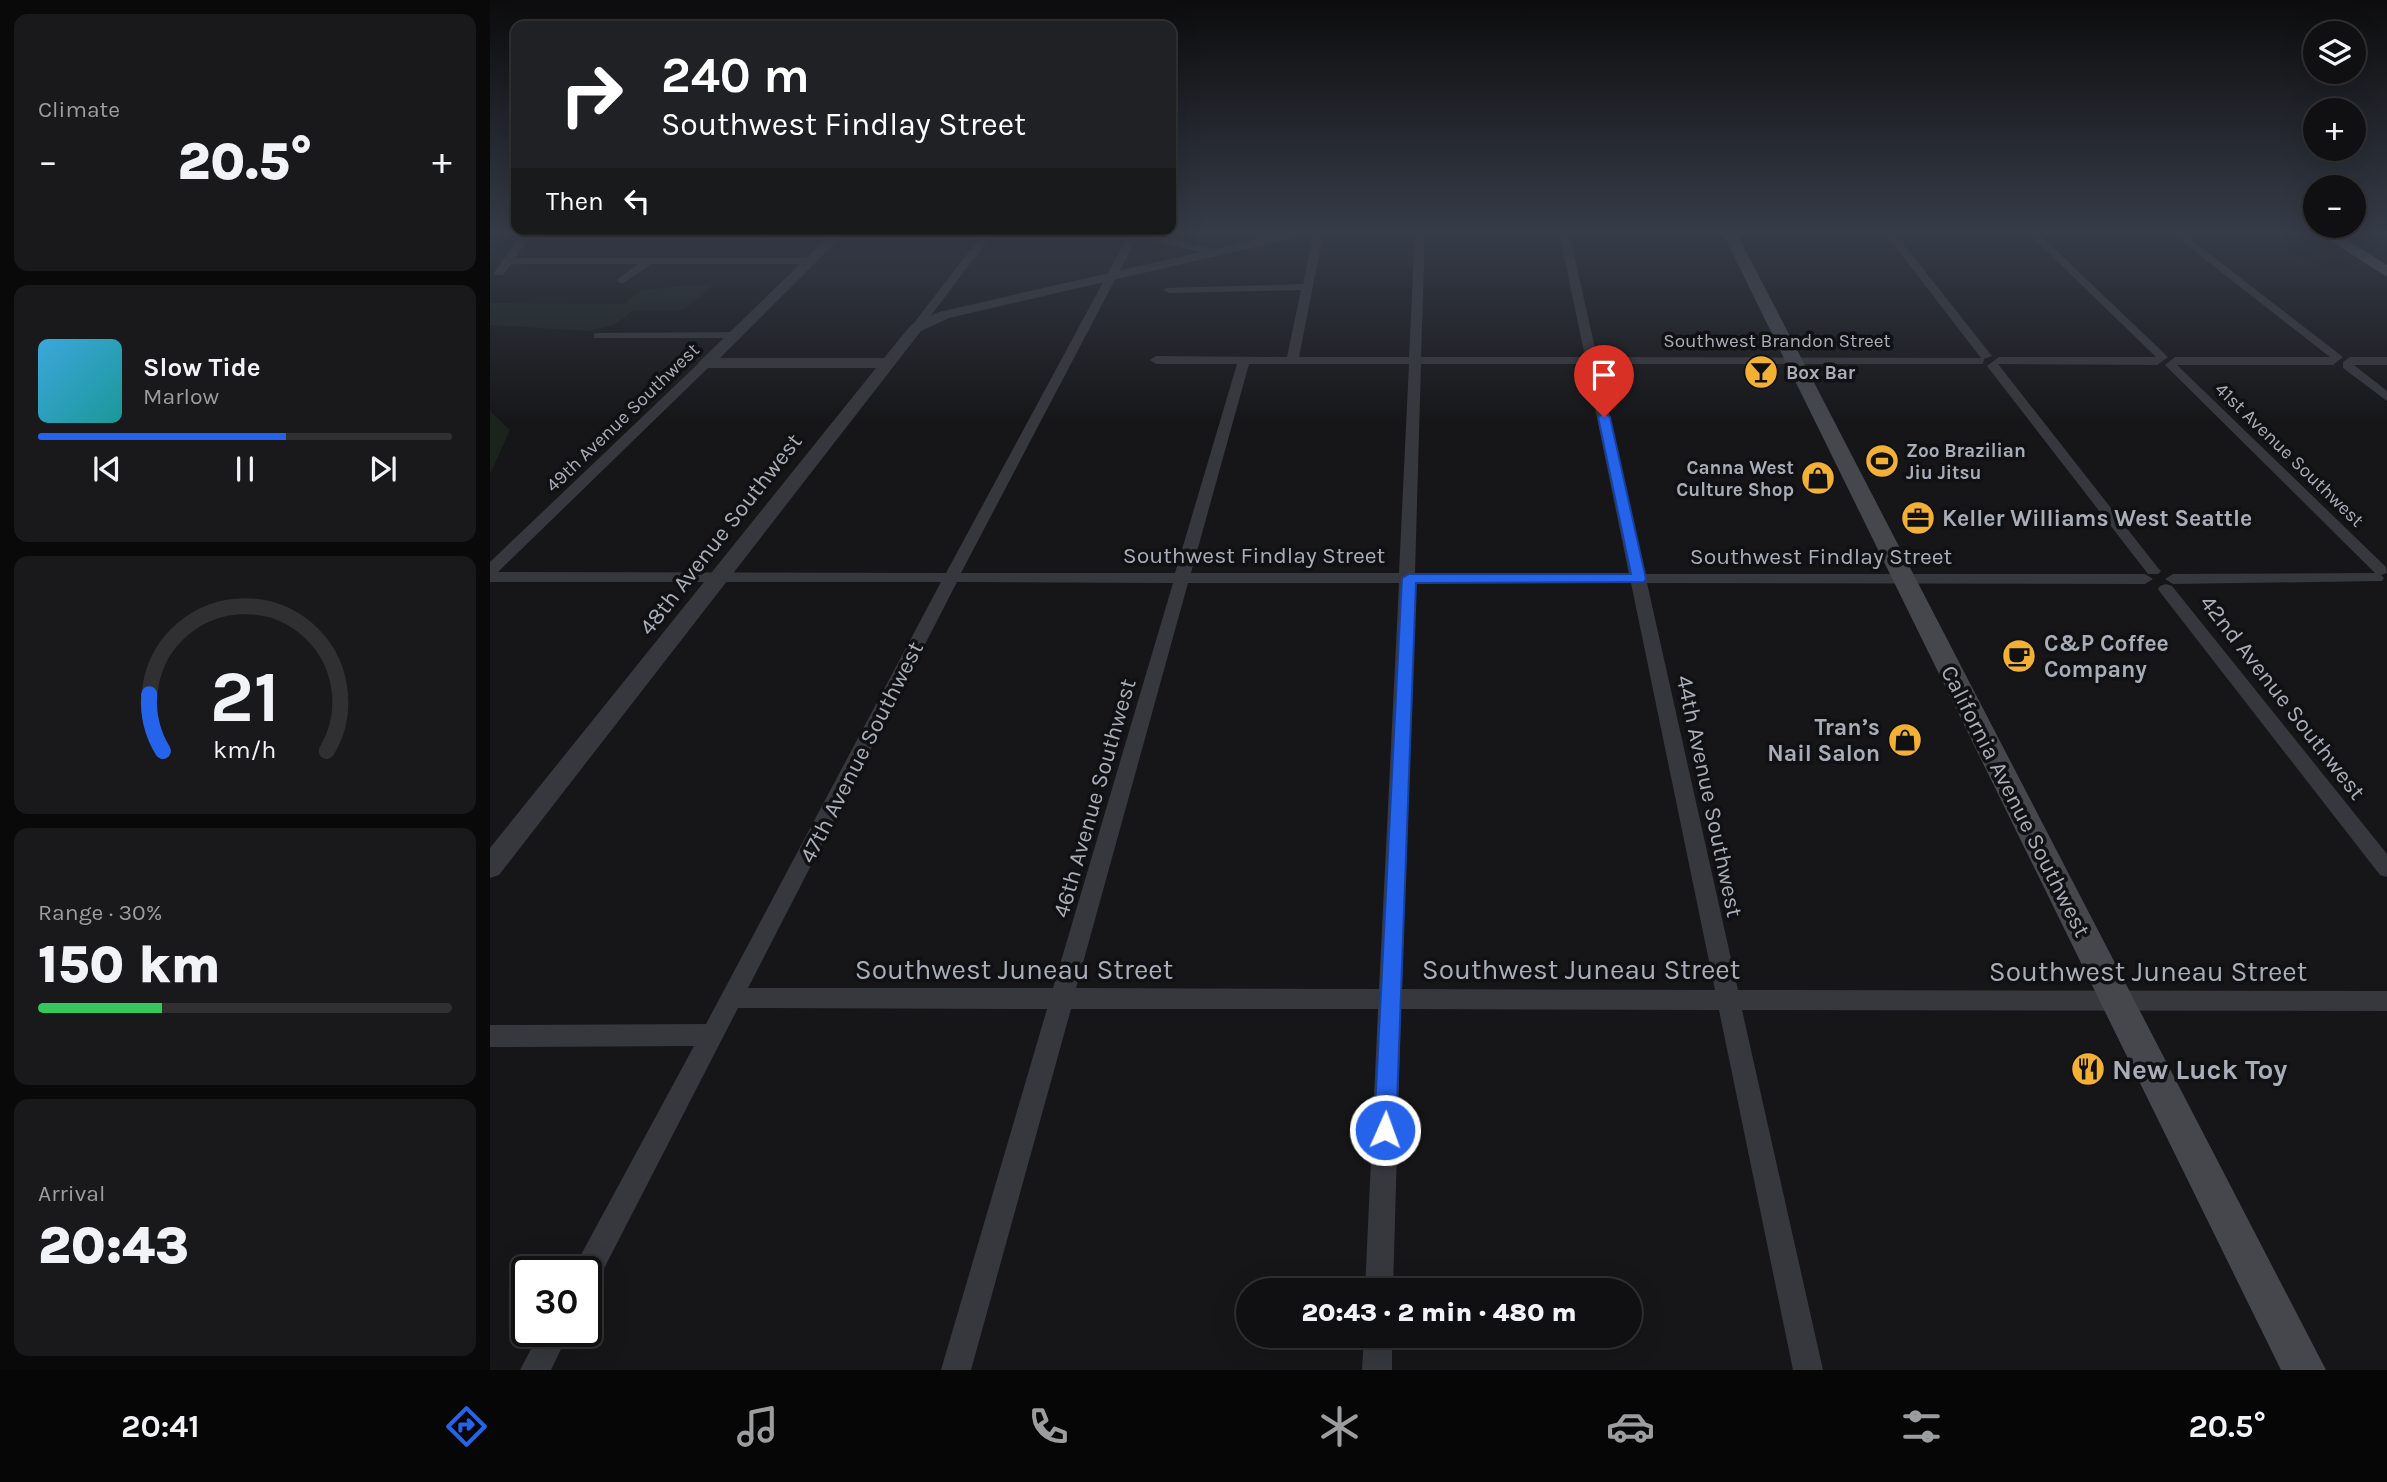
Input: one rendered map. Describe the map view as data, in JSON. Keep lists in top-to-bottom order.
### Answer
{
  "streets": {
    "main road": ["California Avenue Southwest"],
    "street": [
      "Southwest Brandon Street",
      "49th Avenue Southwest",
      "41st Avenue Southwest",
      "48th Avenue Southwest",
      "Southwest Findlay Street",
      "42nd Avenue Southwest",
      "47th Avenue Southwest",
      "44th Avenue Southwest",
      "46th Avenue Southwest",
      "Southwest Juneau Street"
    ]
  },
  "crossings": [
    ["Southwest Brandon Street", "41st Avenue Southwest"],
    ["Southwest Brandon Street", "44th Avenue Southwest"],
    ["Southwest Brandon Street", "46th Avenue Southwest"],
    ["Southwest Brandon Street", "California Avenue Southwest"],
    ["48th Avenue Southwest", "Southwest Findlay Street"],
    ["Southwest Findlay Street", "47th Avenue Southwest"],
    ["Southwest Findlay Street", "44th Avenue Southwest"],
    ["Southwest Findlay Street", "46th Avenue Southwest"],
    ["Southwest Findlay Street", "California Avenue Southwest"],
    ["47th Avenue Southwest", "Southwest Juneau Street"],
    ["44th Avenue Southwest", "Southwest Juneau Street"],
    ["46th Avenue Southwest", "Southwest Juneau Street"],
    ["California Avenue Southwest", "Southwest Juneau Street"]
  ],
  "places": {
    "bar": ["Box Bar"],
    "sports": ["Zoo Brazilian Jiu Jitsu"],
    "shop": ["Canna West Culture Shop", "Tran’s Nail Salon"],
    "office": ["Keller Williams West Seattle"],
    "cafe": ["C&P Coffee Company"],
    "restaurant": ["New Luck Toy"]
  },
  "page": {
    "tile": [
      "Climate",
      ["Range · 30%", "150 km"],
      ["Arrival", "20:43"]
    ],
    "map_buttons": ["+", "−"],
    "turn": ["240 m", "Southwest Findlay Street"],
    "heat": ["−", "20.5°", "+"],
    "then": "Then",
    "song": ["Slow Tide", "Marlow"],
    "limit": "30",
    "trip": "20:43 · 2 min · 480 m",
    "tabs": ["20:41", "20.5°"],
    "gauge": ["21", "km/h"]
  }
}
